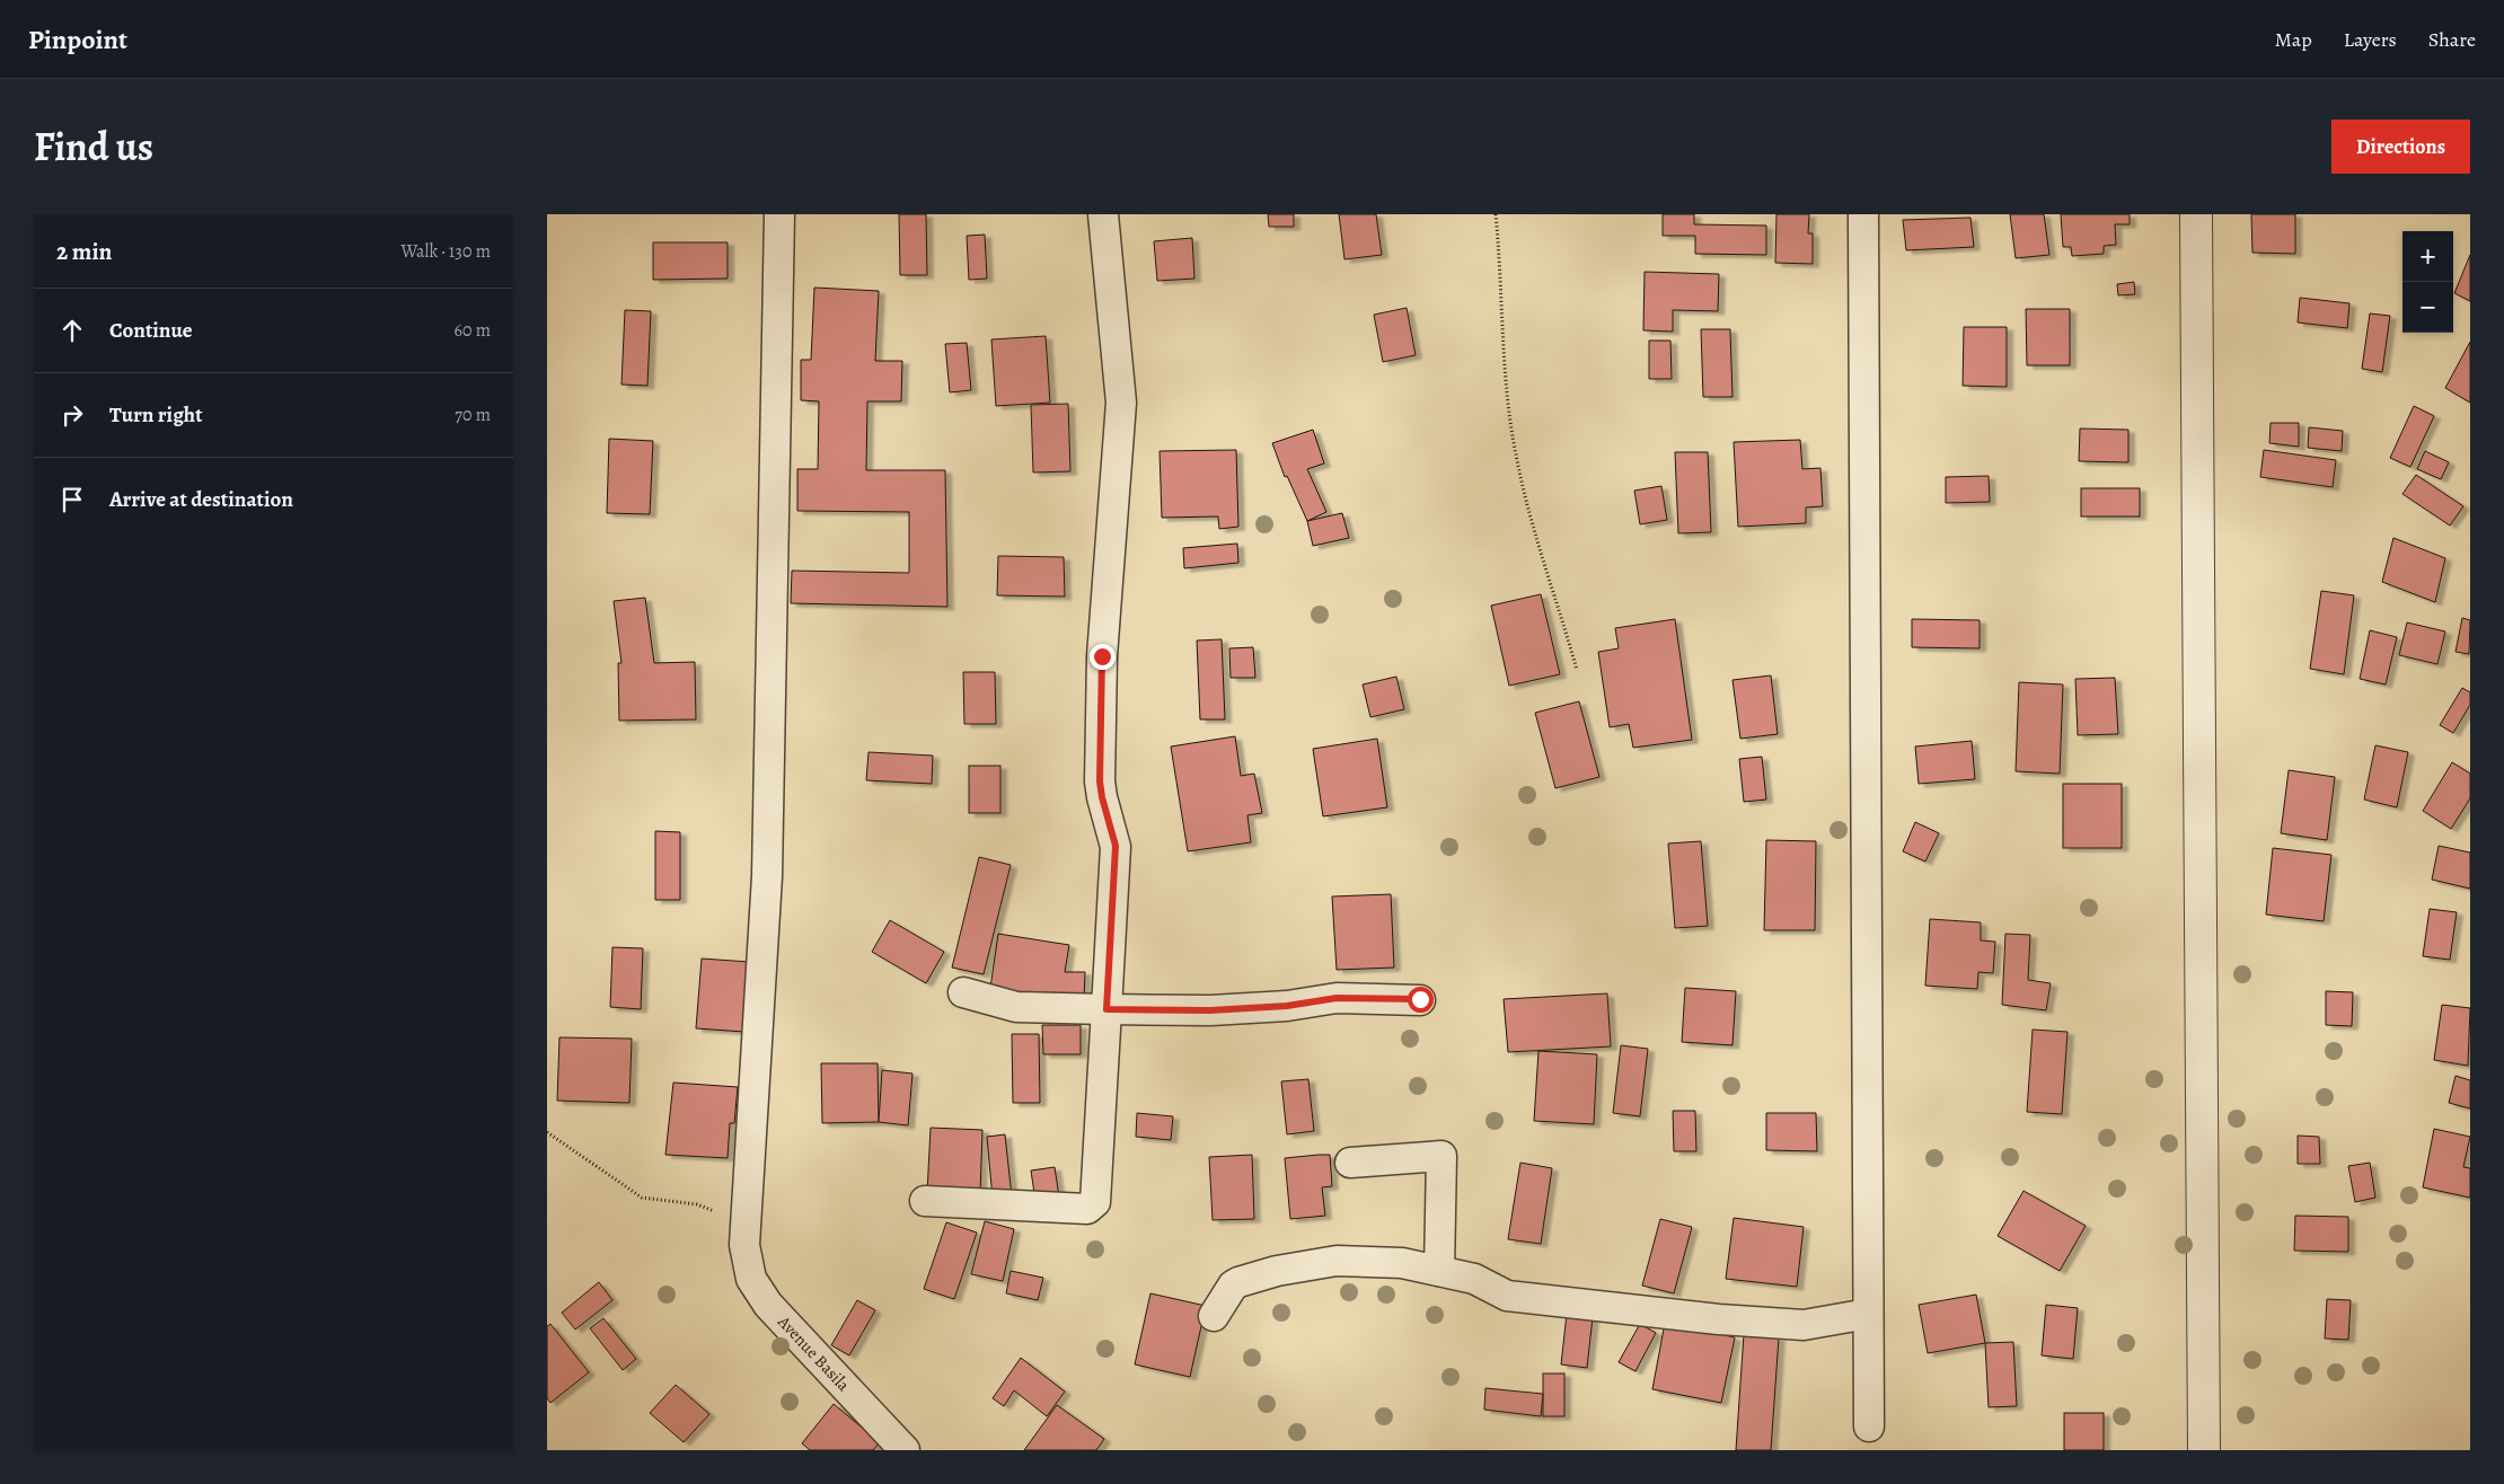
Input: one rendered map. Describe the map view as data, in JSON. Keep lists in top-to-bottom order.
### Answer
{
  "streets": {
    "street": ["Avenue Basila"]
  },
  "page": {
    "header": "Pinpoint",
    "nav": ["Map", "Layers", "Share"],
    "title": "Find us",
    "buttons": "Directions",
    "heading": ["2 min", "Walk · 130 m"],
    "map_buttons": ["+", "−"],
    "list": [
      ["Continue", "60 m"],
      ["Turn right", "70 m"],
      "Arrive at destination"
    ]
  }
}
